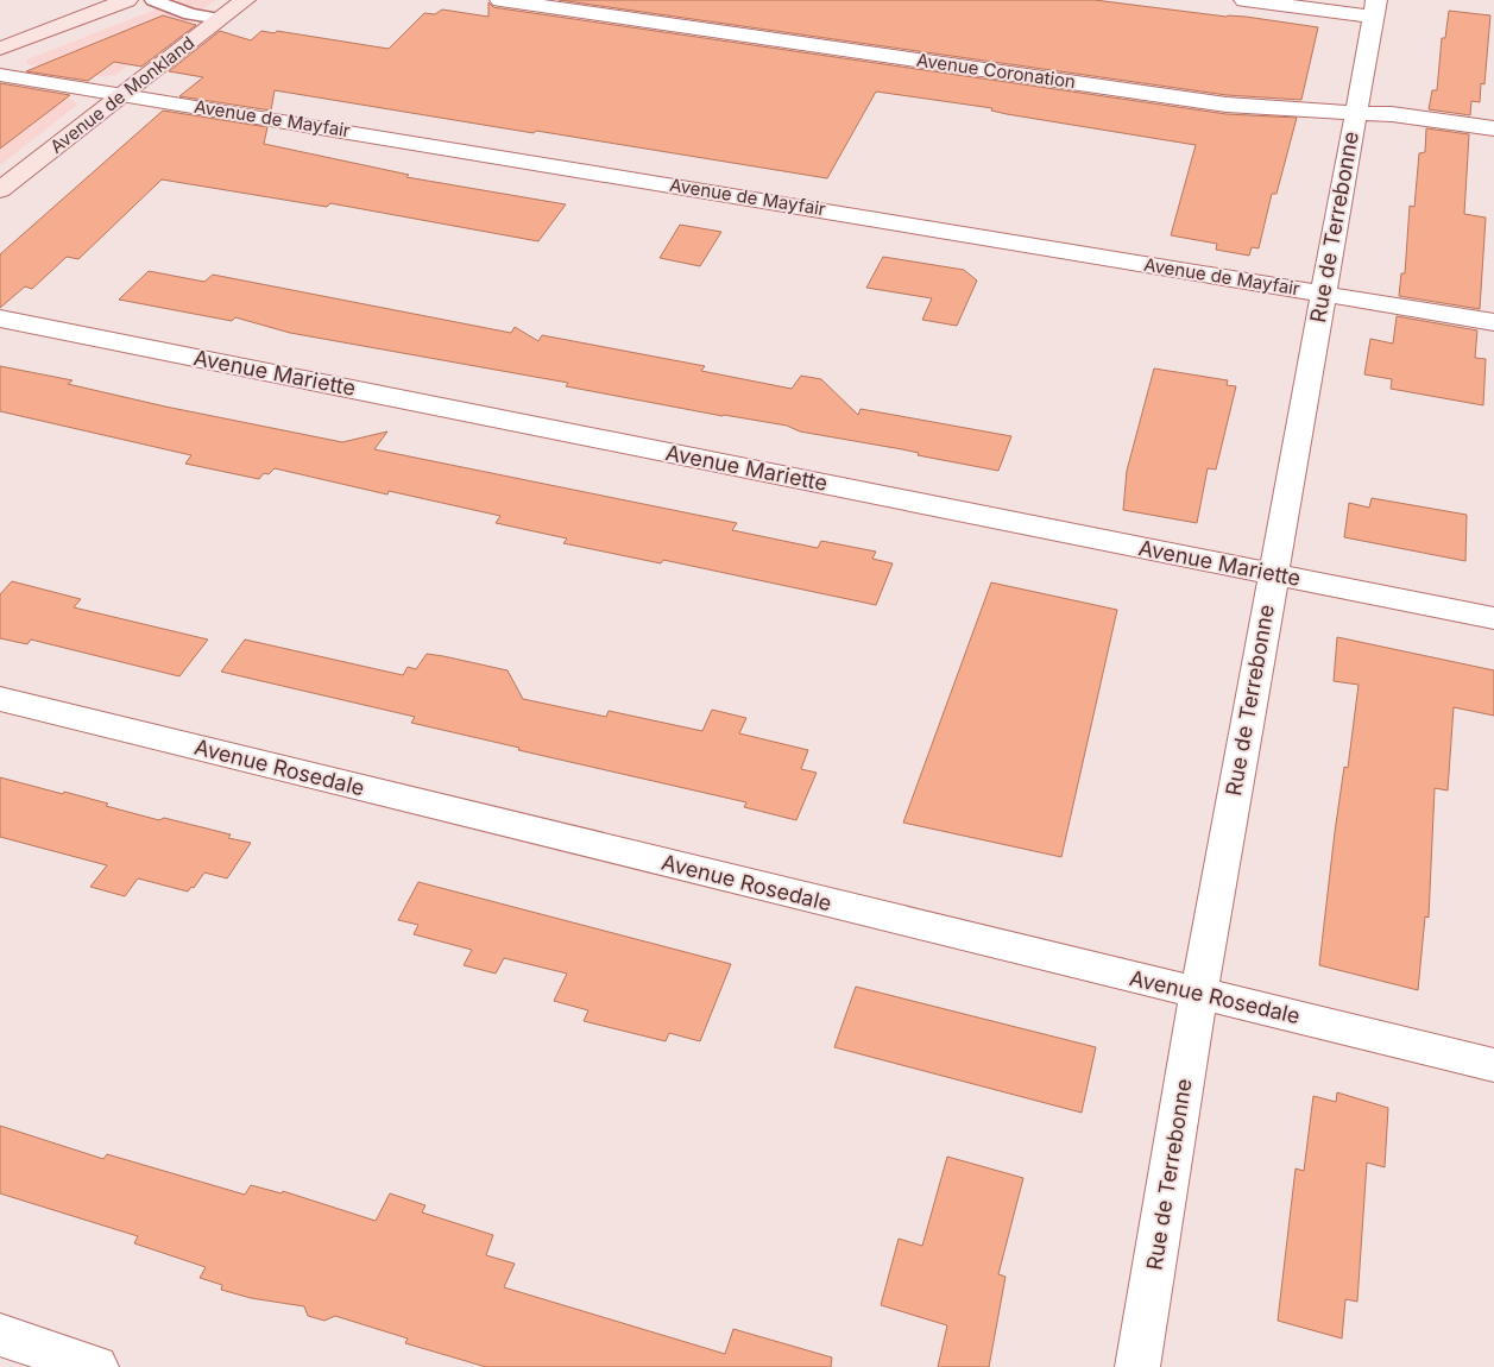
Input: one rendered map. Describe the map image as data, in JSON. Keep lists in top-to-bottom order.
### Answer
{
  "streets": {
    "street": [
      "Avenue Coronation",
      "Avenue de Monkland",
      "Avenue de Mayfair",
      "Rue de Terrebonne",
      "Avenue Mariette",
      "Avenue Rosedale"
    ]
  },
  "crossings": [
    ["Avenue Coronation", "Rue de Terrebonne"],
    ["Avenue de Monkland", "Avenue de Mayfair"],
    ["Avenue de Mayfair", "Rue de Terrebonne"],
    ["Rue de Terrebonne", "Avenue Mariette"],
    ["Rue de Terrebonne", "Avenue Rosedale"]
  ]
}
